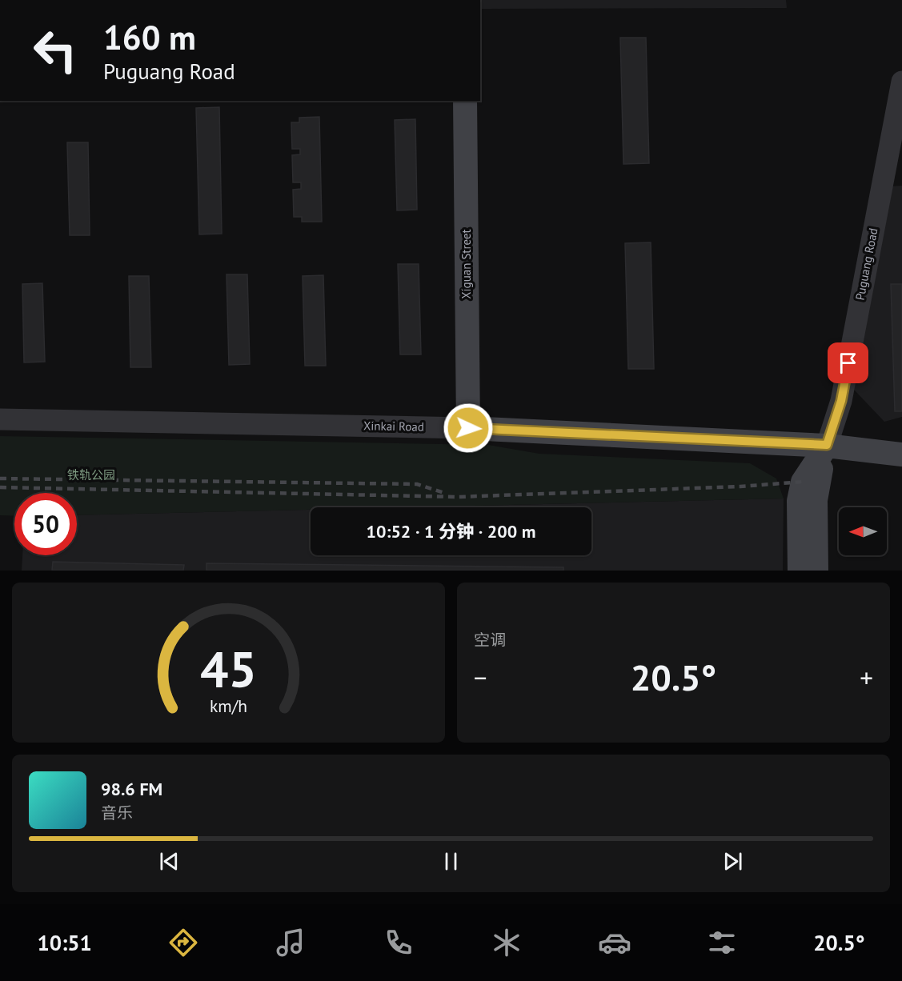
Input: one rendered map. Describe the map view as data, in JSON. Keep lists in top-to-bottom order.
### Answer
{
  "streets": {
    "main road": ["Xiguan Street", "Puguang Road", "Xinkai Road"]
  },
  "crossings": [
    ["Xiguan Street", "Xinkai Road"],
    ["Puguang Road", "Xinkai Road"]
  ],
  "parks": ["铁轨公园"],
  "north": "left",
  "page": {
    "turn": ["160 m", "Puguang Road"],
    "limit": "50",
    "trip": "10:52 · 1 分钟 · 200 m",
    "tile": "空调",
    "heat": ["−", "20.5°", "+"],
    "song": ["98.6 FM", "音乐"],
    "tabs": ["10:51", "20.5°"],
    "gauge": ["45", "km/h"]
  }
}
